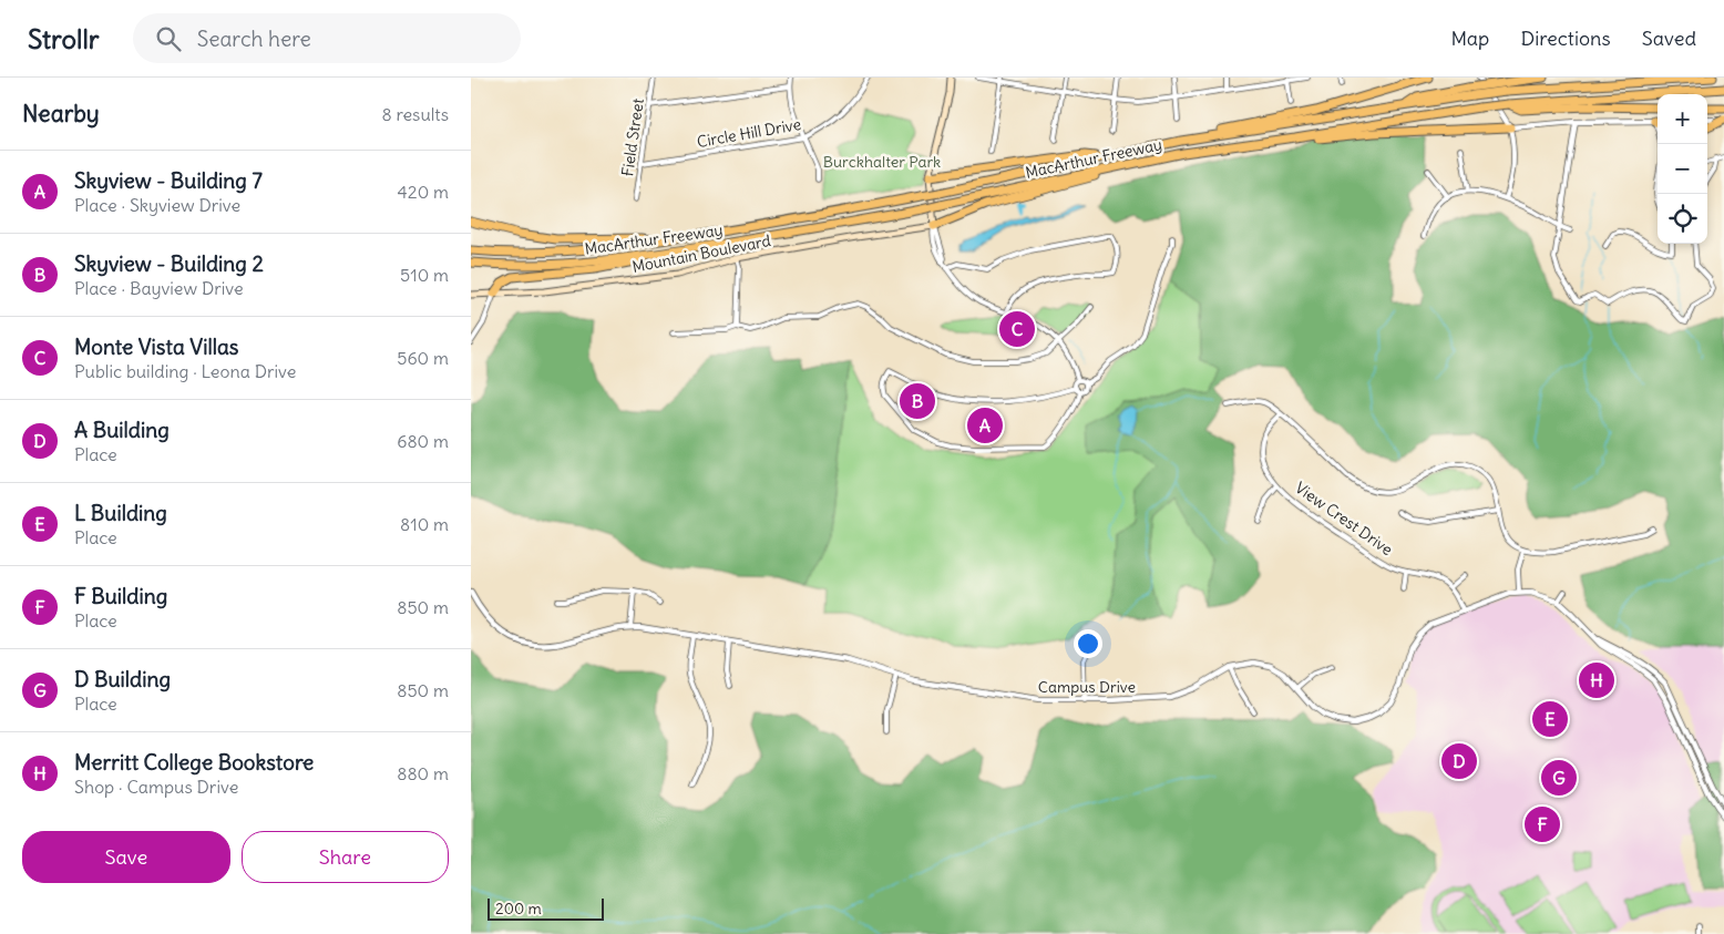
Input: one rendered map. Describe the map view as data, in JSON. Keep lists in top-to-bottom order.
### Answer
{
  "streets": {
    "highway": ["MacArthur Freeway"],
    "main road": ["Mountain Boulevard"],
    "street": [
      "Circle Hill Drive",
      "Field Street",
      "View Crest Drive",
      "Campus Drive"
    ]
  },
  "crossings": [
    ["Circle Hill Drive", "Field Street"]
  ],
  "parks": ["Burckhalter Park"],
  "scale_bar": "200 m",
  "page": {
    "header": "Strollr",
    "search": "Search here",
    "nav": ["Map", "Directions", "Saved"],
    "heading": ["Nearby", "8 results"],
    "map_buttons": ["+", "−"],
    "list": [
      {
        "mark": "A",
        "name": "Skyview - Building 7",
        "note": "Place · Skyview Drive",
        "value": "420 m"
      },
      {
        "mark": "B",
        "name": "Skyview - Building 2",
        "note": "Place · Bayview Drive",
        "value": "510 m"
      },
      {
        "mark": "C",
        "name": "Monte Vista Villas",
        "note": "Public building · Leona Drive",
        "value": "560 m"
      },
      {
        "mark": "D",
        "name": "A Building",
        "note": "Place",
        "value": "680 m"
      },
      {
        "mark": "E",
        "name": "L Building",
        "note": "Place",
        "value": "810 m"
      },
      {
        "mark": "F",
        "name": "F Building",
        "note": "Place",
        "value": "850 m"
      },
      {
        "mark": "G",
        "name": "D Building",
        "note": "Place",
        "value": "850 m"
      },
      {
        "mark": "H",
        "name": "Merritt College Bookstore",
        "note": "Shop · Campus Drive",
        "value": "880 m"
      }
    ],
    "pins": [
      "C",
      "B",
      "A",
      "H",
      "E",
      "D",
      "G",
      "F"
    ],
    "buttons": ["Save", "Share"],
    "scale": "200 m"
  }
}
